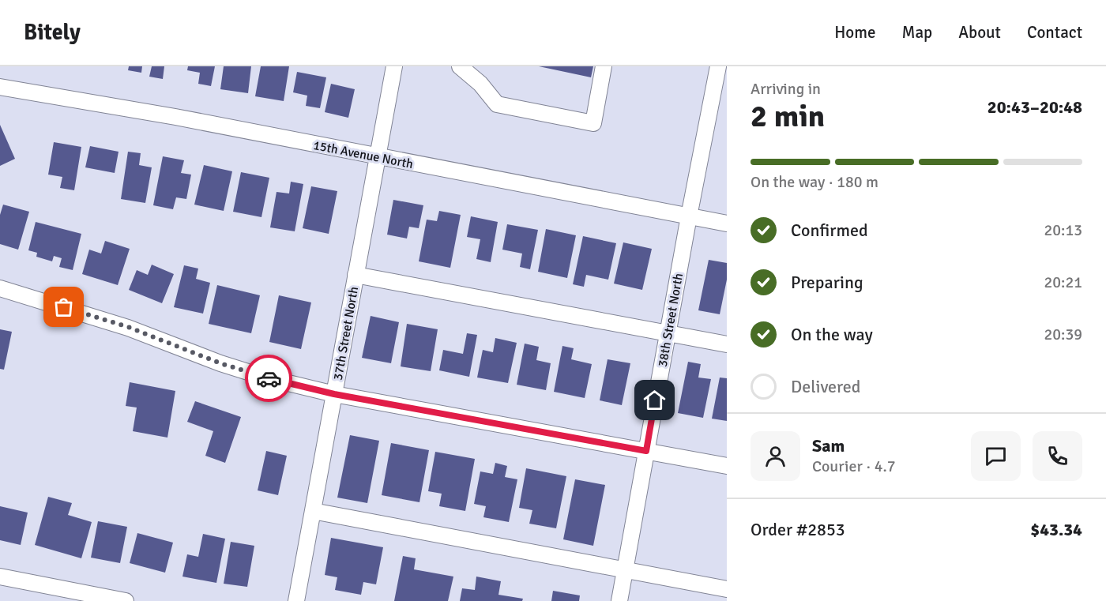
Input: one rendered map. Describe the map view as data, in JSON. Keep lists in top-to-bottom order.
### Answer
{
  "streets": {
    "street": ["15th Avenue North", "38th Street North", "37th Street North"]
  },
  "crossings": [
    ["15th Avenue North", "38th Street North"],
    ["15th Avenue North", "37th Street North"]
  ],
  "page": {
    "header": "Bitely",
    "nav": [
      "Home",
      "Map",
      "About",
      "Contact"
    ],
    "heading": ["2 min", "Arriving in", "20:43–20:48"],
    "panel": [
      "Sam",
      "Courier · 4.7",
      "Order #2853",
      "$43.34"
    ],
    "bar": "On the way · 180 m",
    "list": [
      ["Confirmed", "20:13"],
      ["Preparing", "20:21"],
      ["On the way", "20:39"],
      "Delivered"
    ]
  }
}
